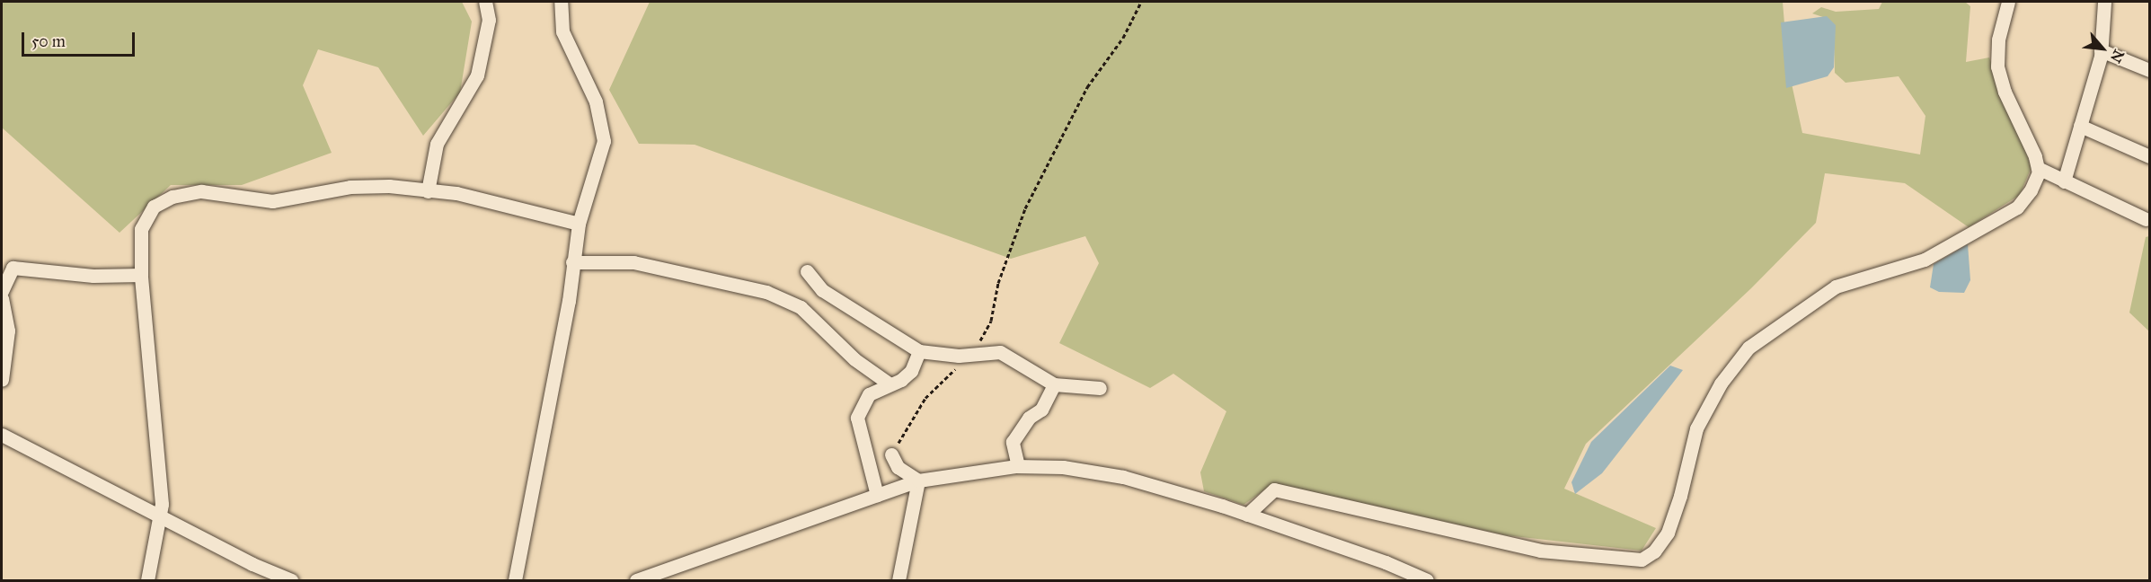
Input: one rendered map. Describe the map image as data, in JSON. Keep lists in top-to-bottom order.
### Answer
{
  "scale_bar": "50 m",
  "north": "bottom right"
}
